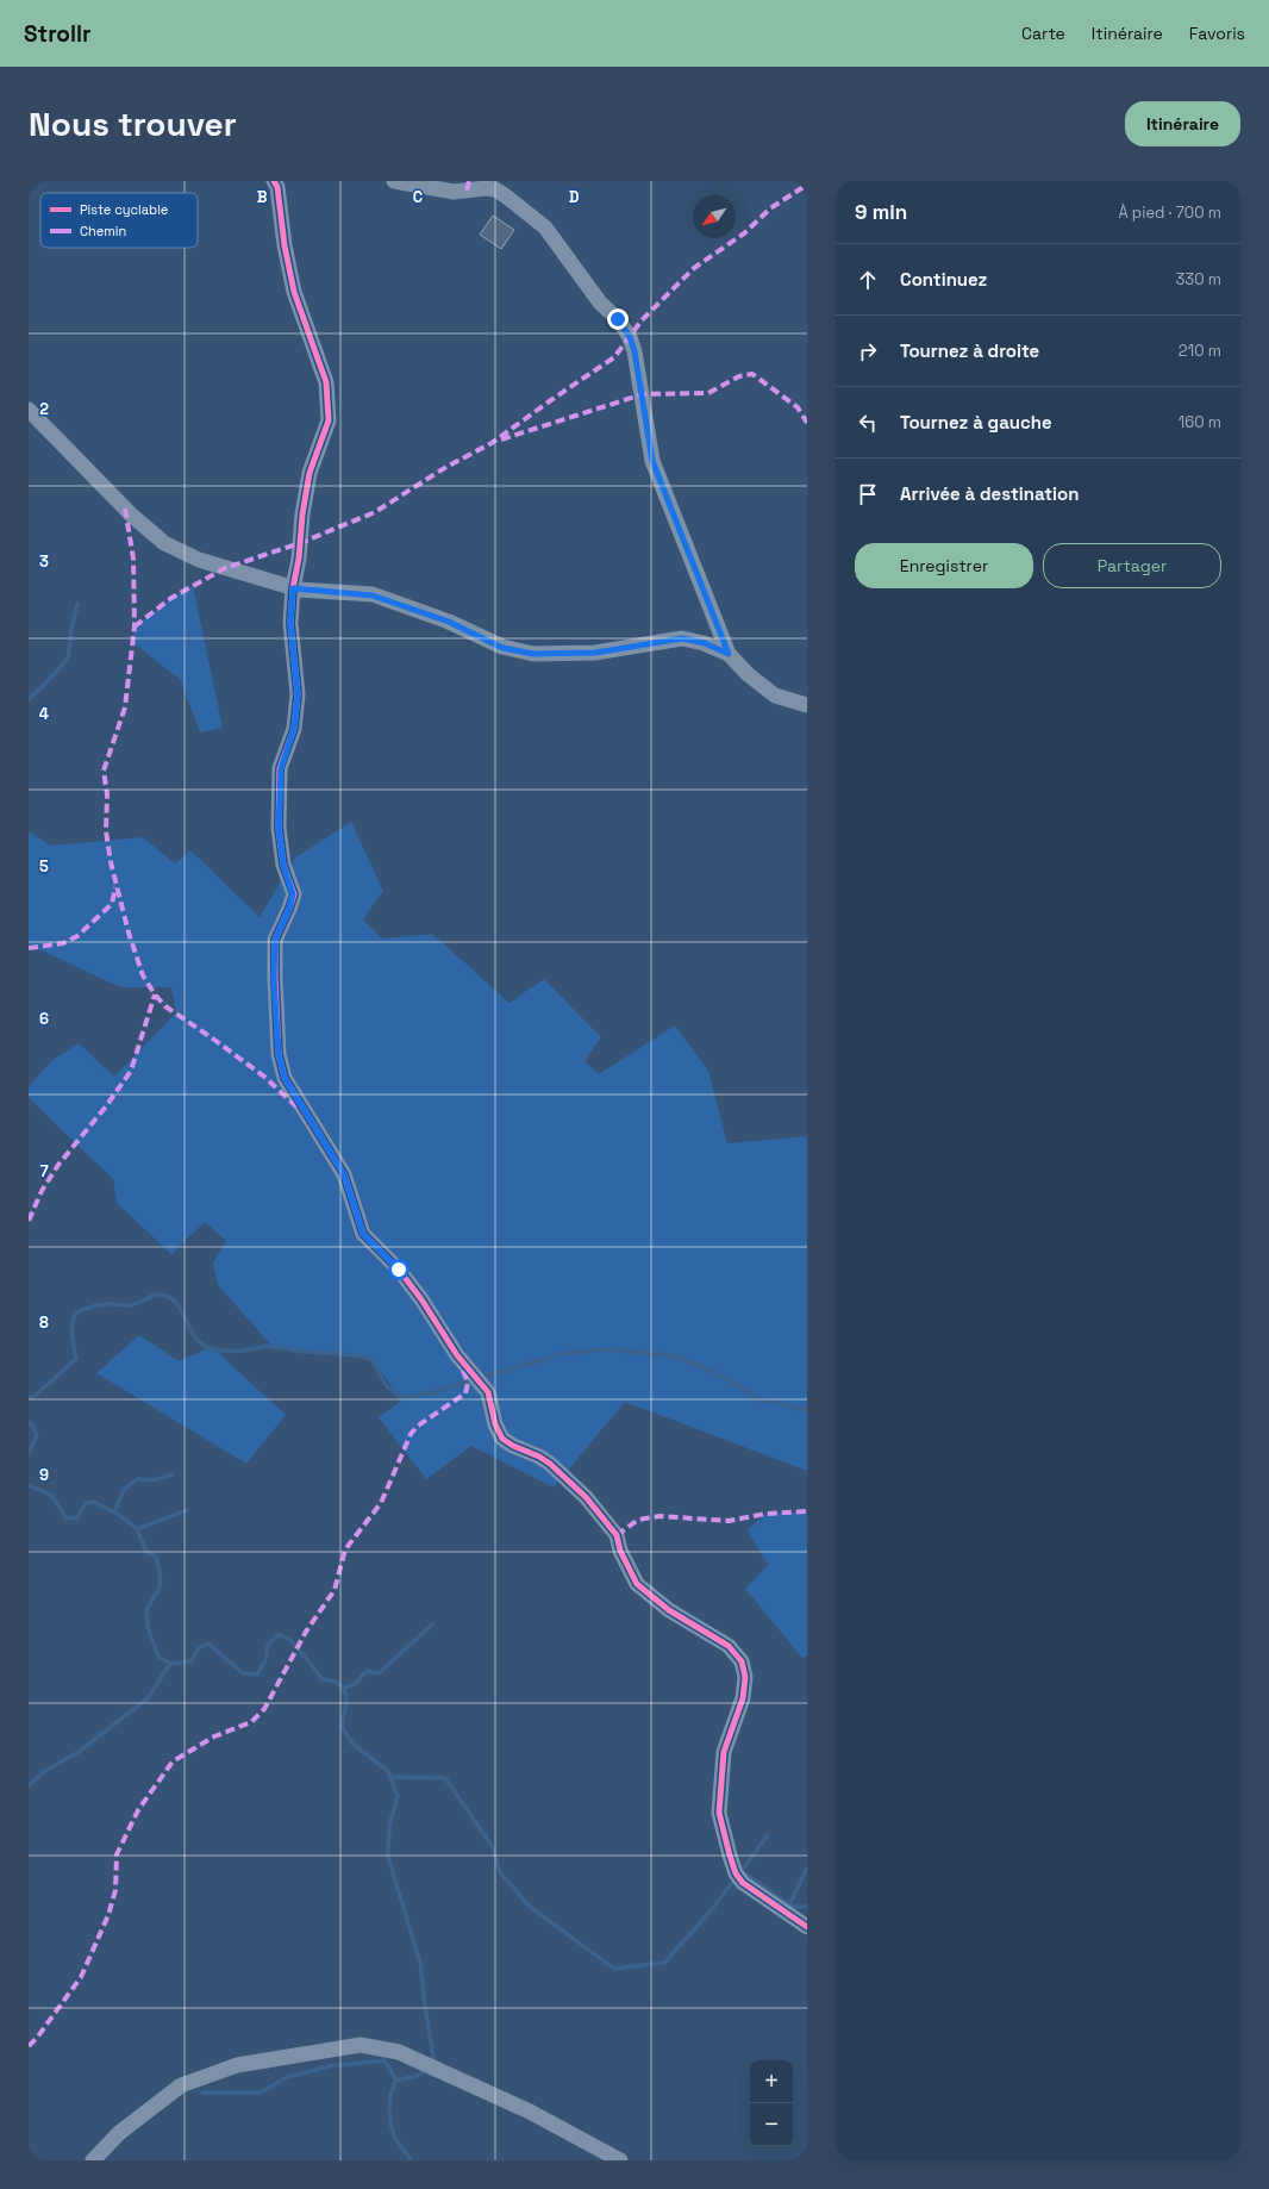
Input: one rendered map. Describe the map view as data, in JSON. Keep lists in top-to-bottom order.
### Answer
{
  "legend": ["Piste cyclable", "Chemin"],
  "north": "bottom left",
  "page": {
    "header": "Strollr",
    "nav": ["Carte", "Itinéraire", "Favoris"],
    "buttons": [
      "Itinéraire",
      ["Enregistrer", "Partager"]
    ],
    "title": "Nous trouver",
    "heading": ["9 min", "À pied · 700 m"],
    "list": [
      ["Continuez", "330 m"],
      ["Tournez à droite", "210 m"],
      ["Tournez à gauche", "160 m"],
      "Arrivée à destination"
    ],
    "map_buttons": ["+", "−"]
  },
  "grid": {
    "columns": ["B", "C", "D"],
    "rows": [
      "2",
      "3",
      "4",
      "5",
      "6",
      "7",
      "8",
      "9"
    ]
  }
}
